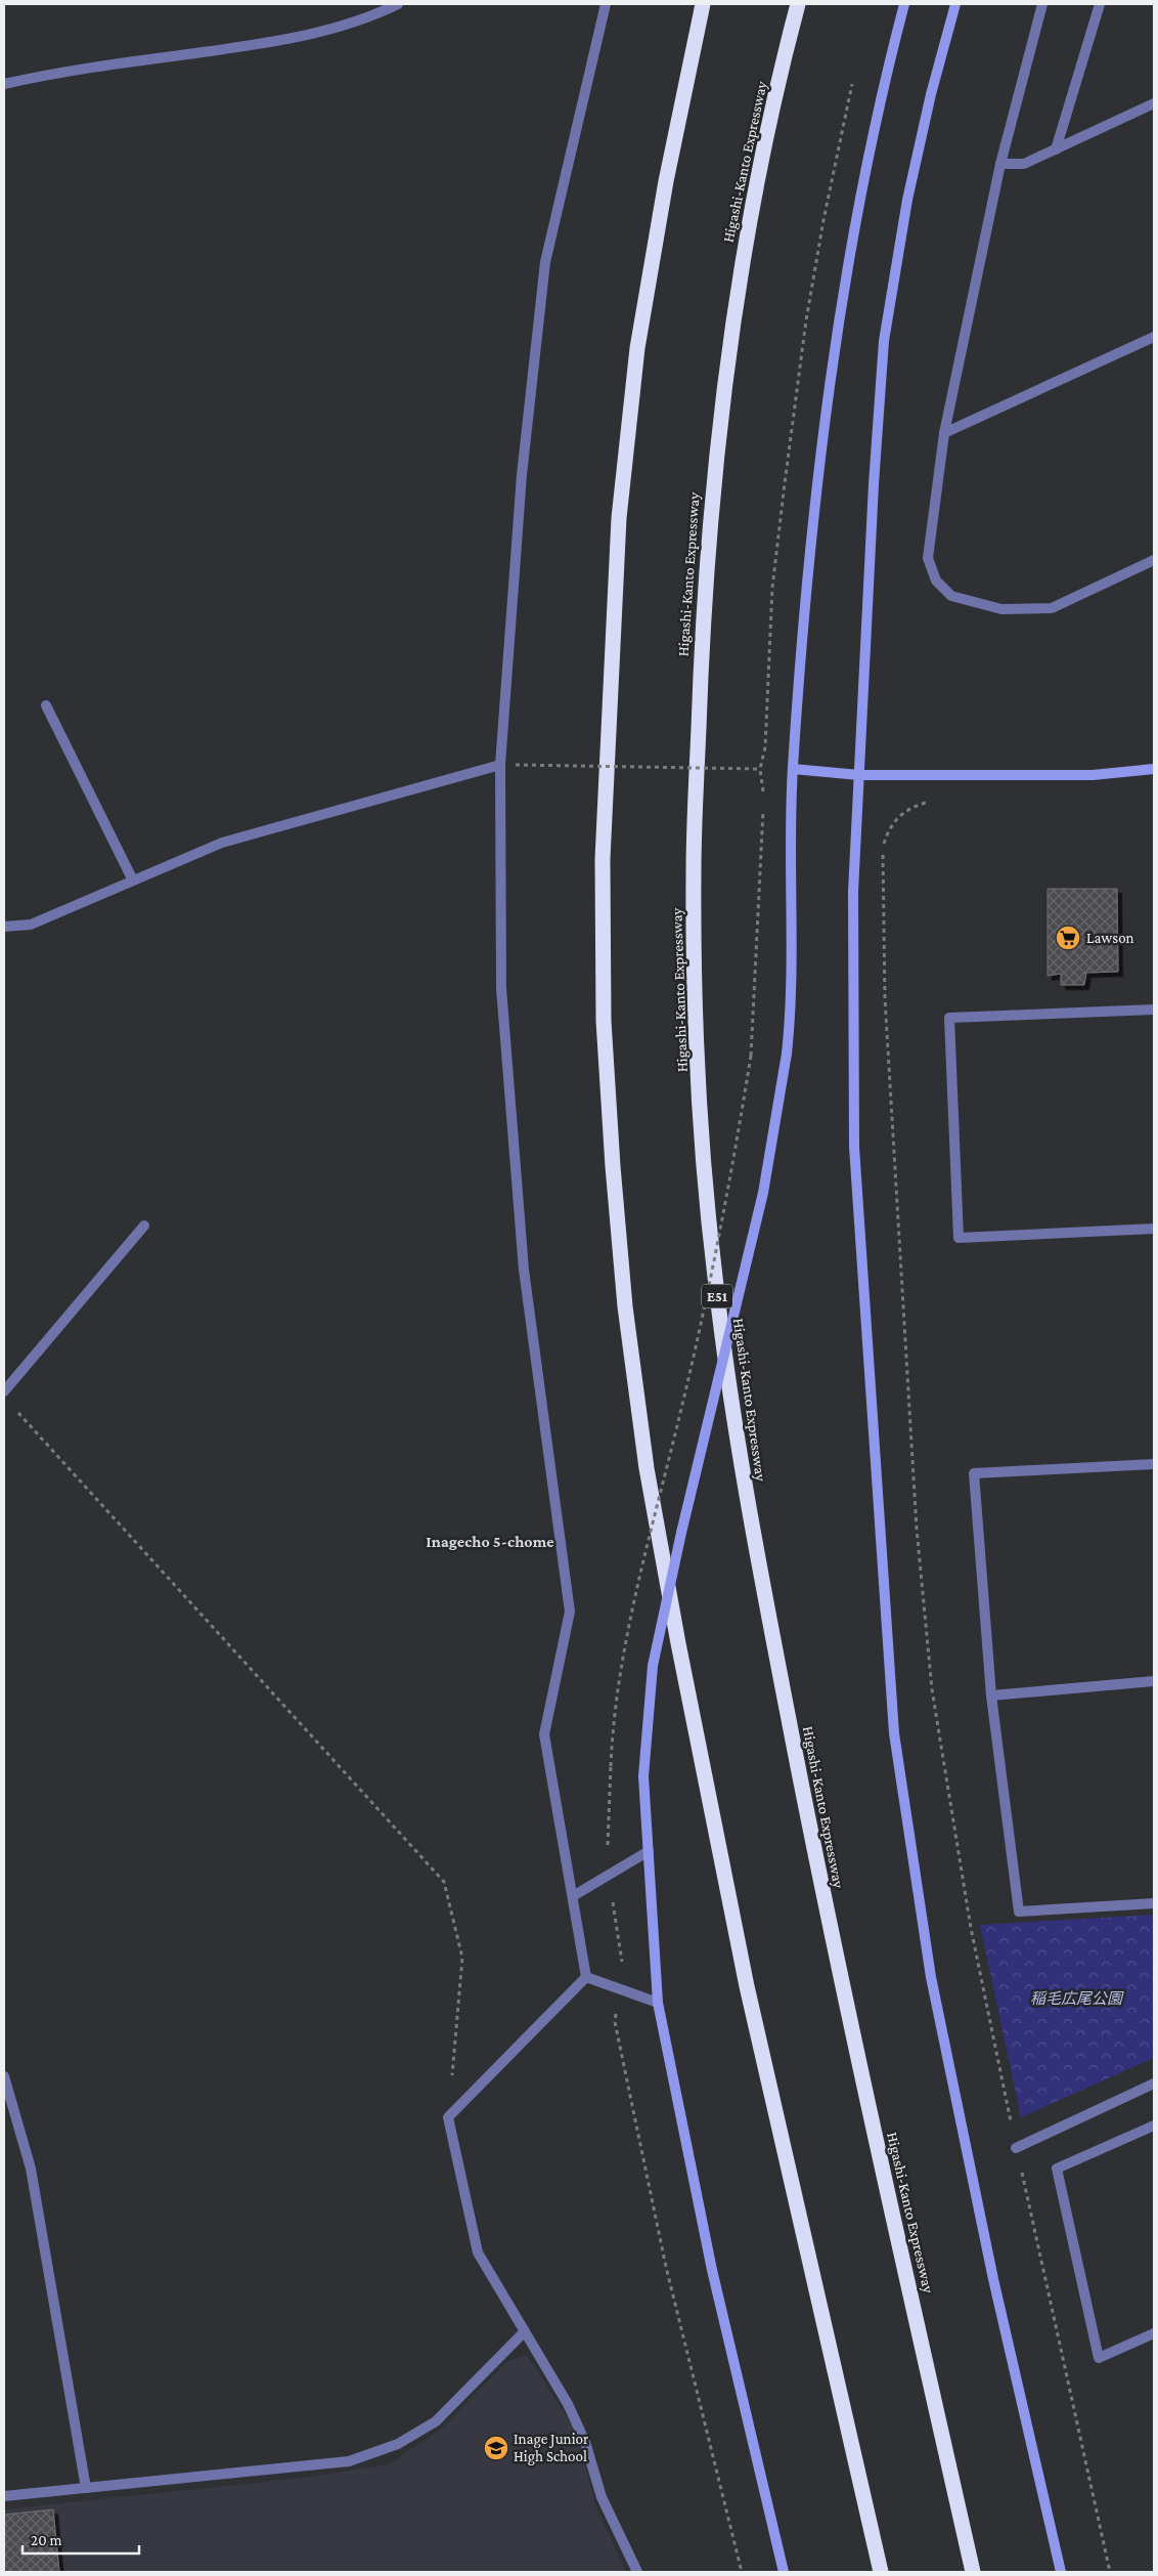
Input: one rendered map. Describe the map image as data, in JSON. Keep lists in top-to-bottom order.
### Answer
{
  "streets": {
    "highway": ["Higashi-Kanto Expressway", "E51"]
  },
  "districts": ["Inagecho 5-chome"],
  "parks": ["稲毛広尾公園"],
  "places": {
    "supermarket": ["Lawson"],
    "school or university": ["Inage Junior High School"]
  },
  "scale_bar": "20 m"
}
